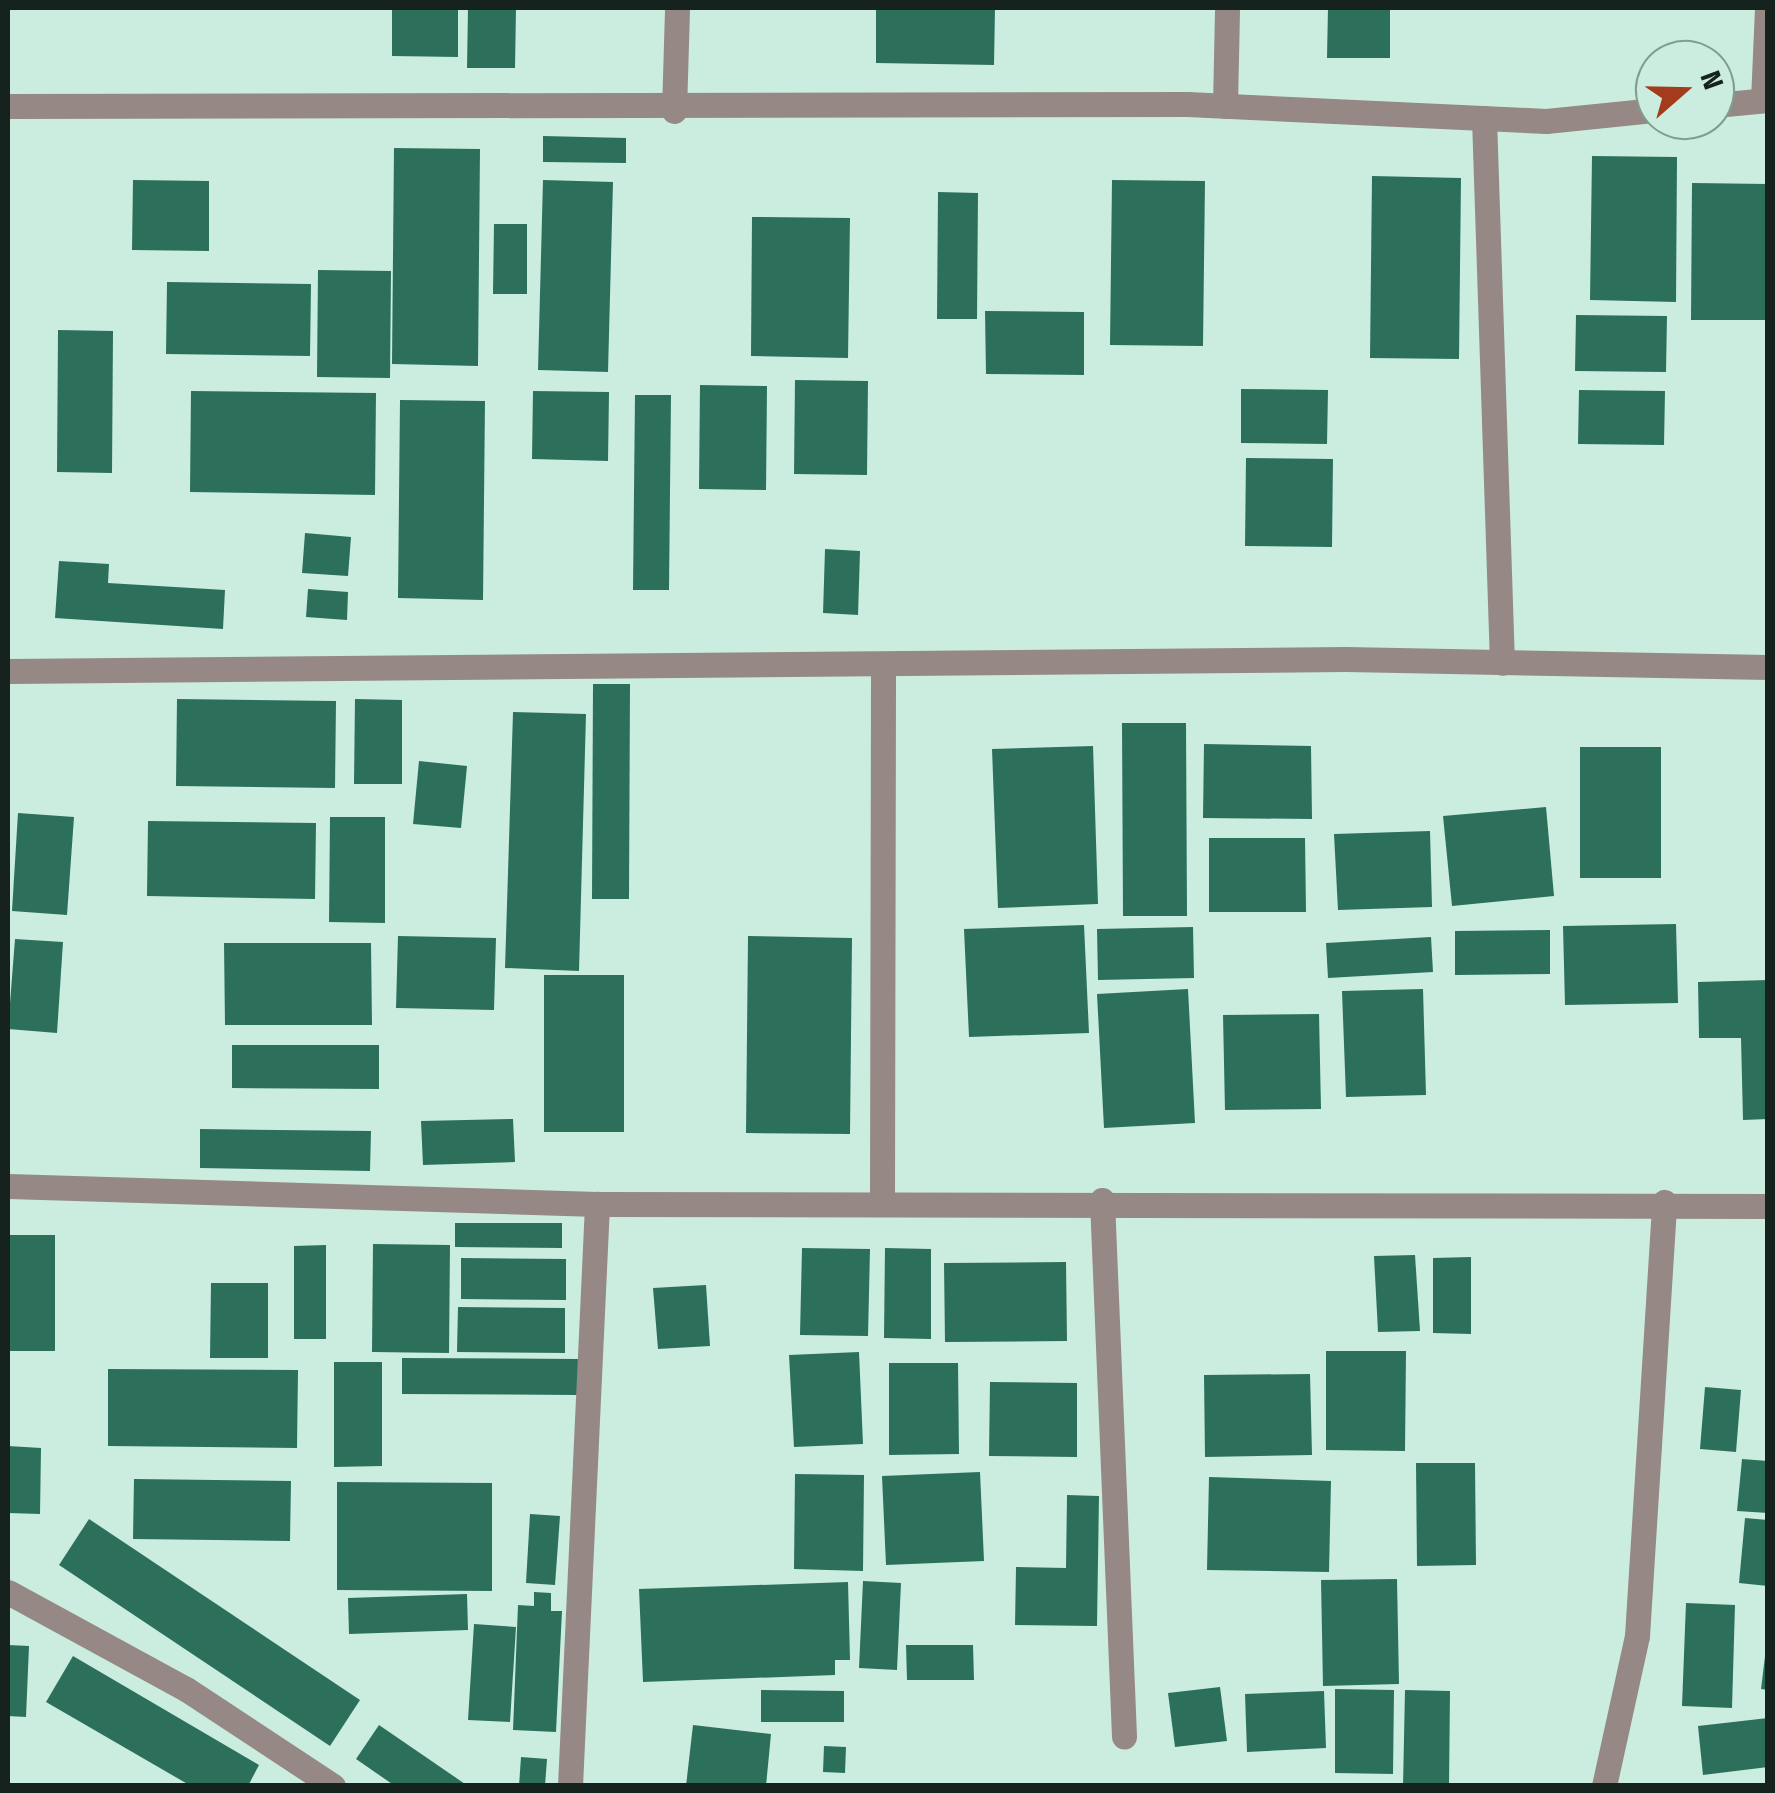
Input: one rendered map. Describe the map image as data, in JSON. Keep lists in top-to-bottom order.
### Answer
{
  "north": "right"
}
